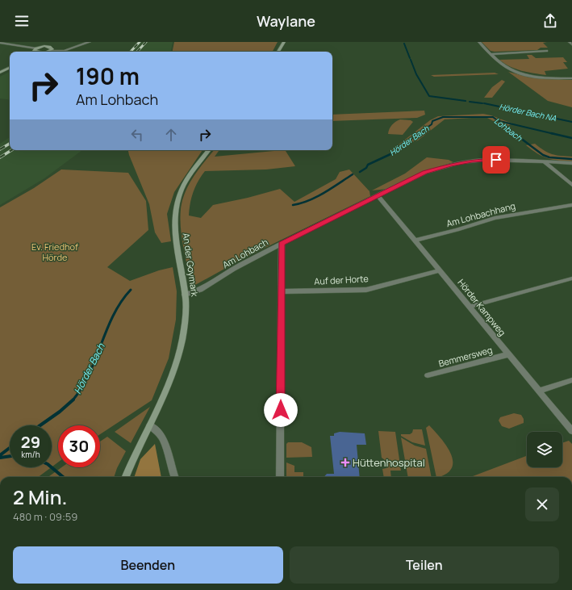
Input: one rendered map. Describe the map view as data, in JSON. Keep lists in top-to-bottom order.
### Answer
{
  "streets": {
    "main road": ["An der Goymark"],
    "street": [
      "Am Lohbachhang",
      "Am Lohbach",
      "Auf der Horte",
      "Hörder Kampweg",
      "Bemmersweg"
    ]
  },
  "crossings": [
    ["Am Lohbachhang", "Hörder Kampweg"],
    ["Am Lohbach", "An der Goymark"],
    ["Am Lohbach", "Hörder Kampweg"],
    ["Auf der Horte", "Hörder Kampweg"],
    ["Hörder Kampweg", "Bemmersweg"]
  ],
  "water": ["Hörder Bach NA", "Lohbach", "Hörder Bach"],
  "parks": ["Ev. Friedhof Hörde"],
  "places": {
    "health": ["Hüttenhospital"]
  },
  "page": {
    "header": "Waylane",
    "turn": ["190 m", "Am Lohbach"],
    "speed": "29 km/h",
    "limit": "30",
    "heading": ["2 Min.", "480 m · 09:59"],
    "buttons": ["Beenden", "Teilen"]
  }
}
